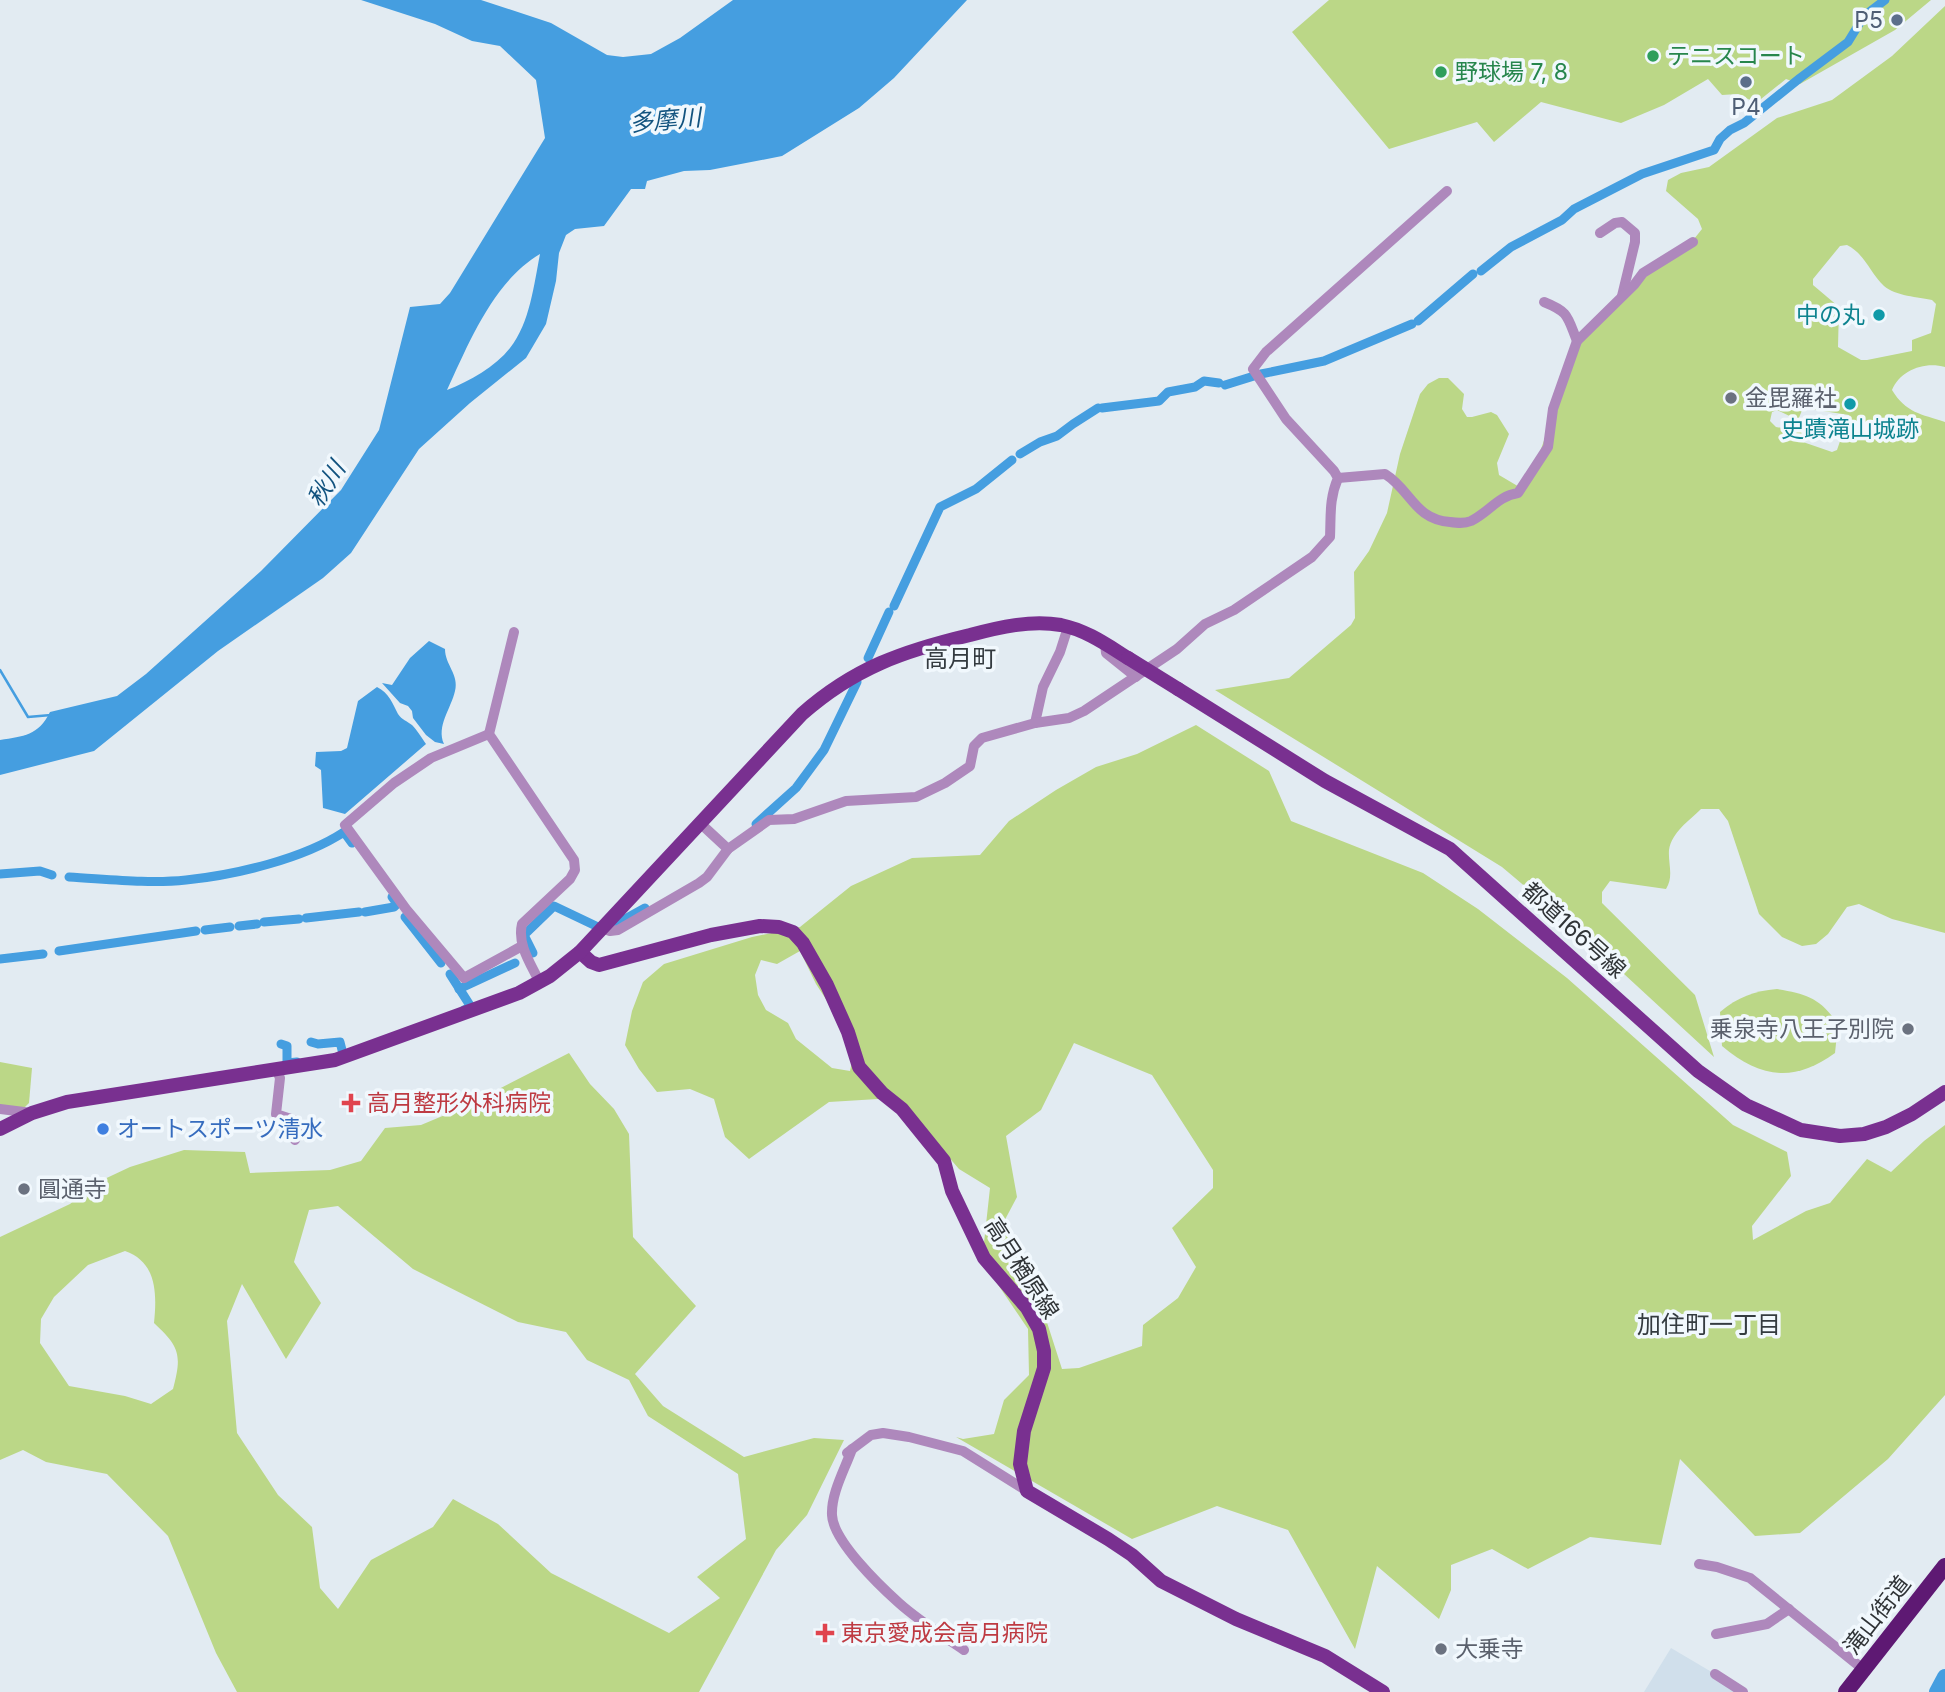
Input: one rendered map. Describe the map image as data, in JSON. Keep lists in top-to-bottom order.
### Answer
{
  "streets": {
    "highway": ["滝山街道"],
    "main road": ["都道166号線", "高月楢原線"]
  },
  "crossings": [
    ["都道166号線", "高月楢原線"]
  ],
  "districts": ["高月町", "加住町一丁目"],
  "water": ["多摩川", "秋川"],
  "places": {
    "other": [
      "P5",
      "テニスコート",
      "野球場 7, 8",
      "P4",
      "中の丸",
      "金毘羅社",
      "史蹟滝山城跡",
      "乗泉寺八王子別院",
      "オートスポーツ清水",
      "圓通寺",
      "大乗寺"
    ],
    "health": ["高月整形外科病院", "東京愛成会高月病院"]
  }
}
